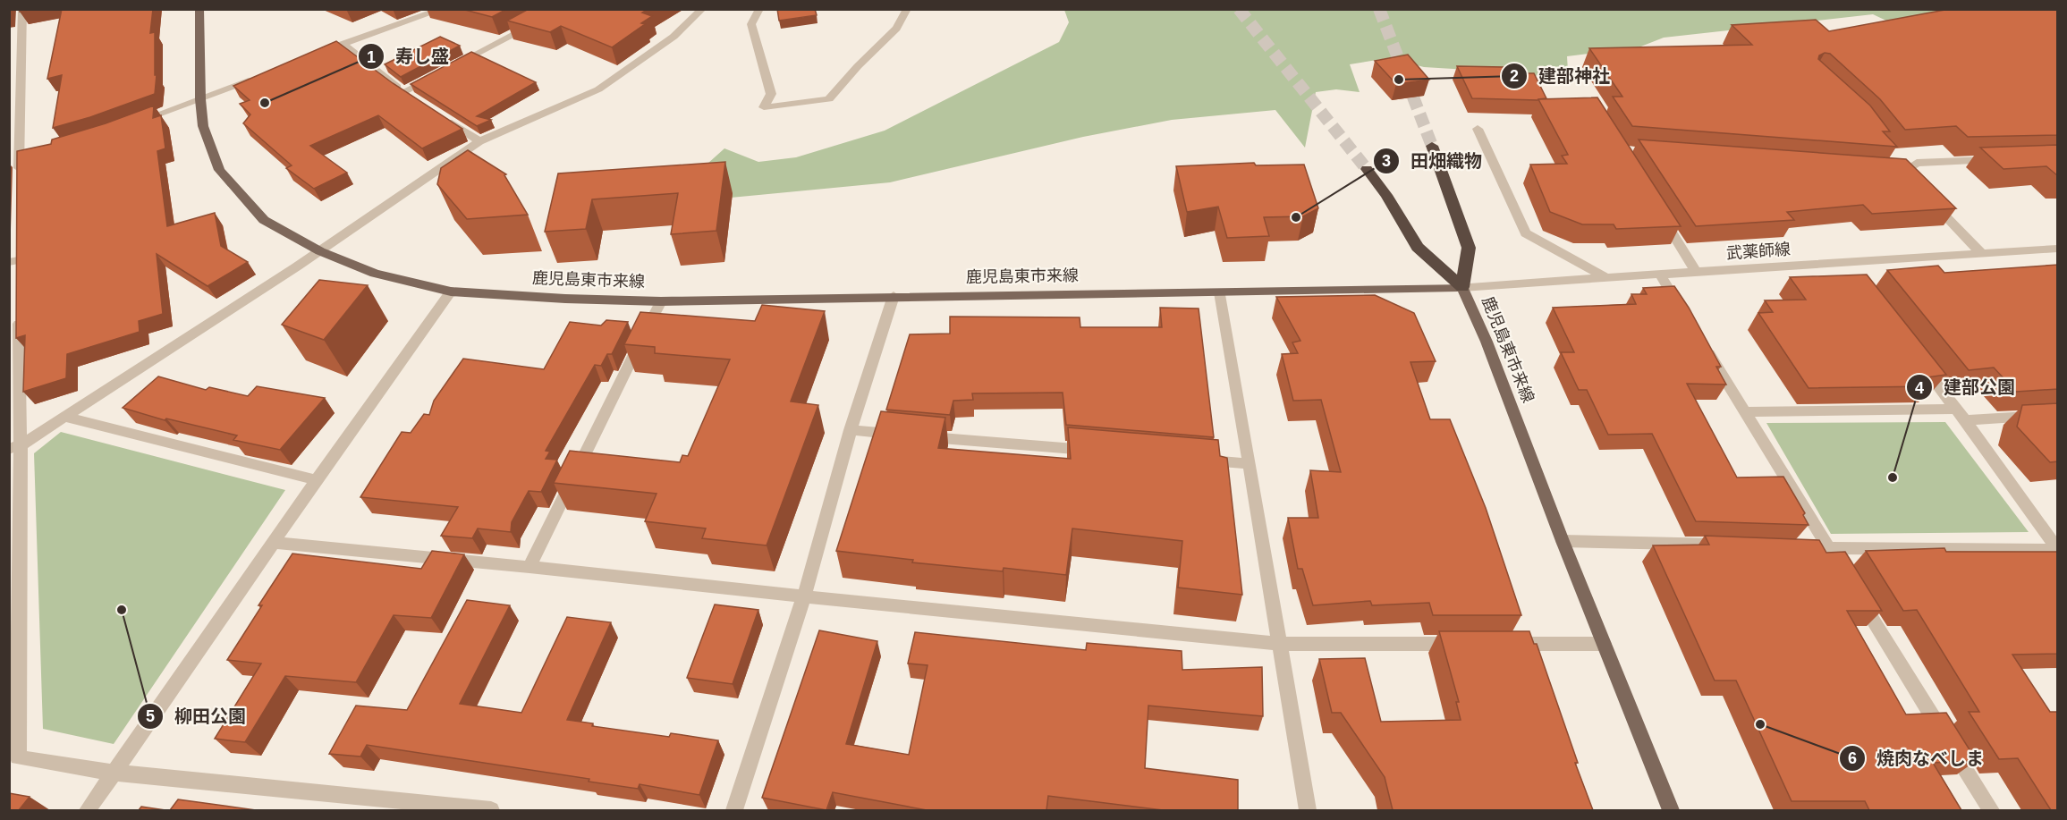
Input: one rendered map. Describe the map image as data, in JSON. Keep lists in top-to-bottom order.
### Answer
{
  "streets": {
    "main road": ["鹿児島東市来線"],
    "street": ["武薬師線"]
  },
  "crossings": [
    ["武薬師線", "鹿児島東市来線"]
  ],
  "places": [
    "建部神社",
    "寿し盛",
    "田畑織物",
    "建部公園",
    "柳田公園",
    "焼肉なべしま"
  ]
}
